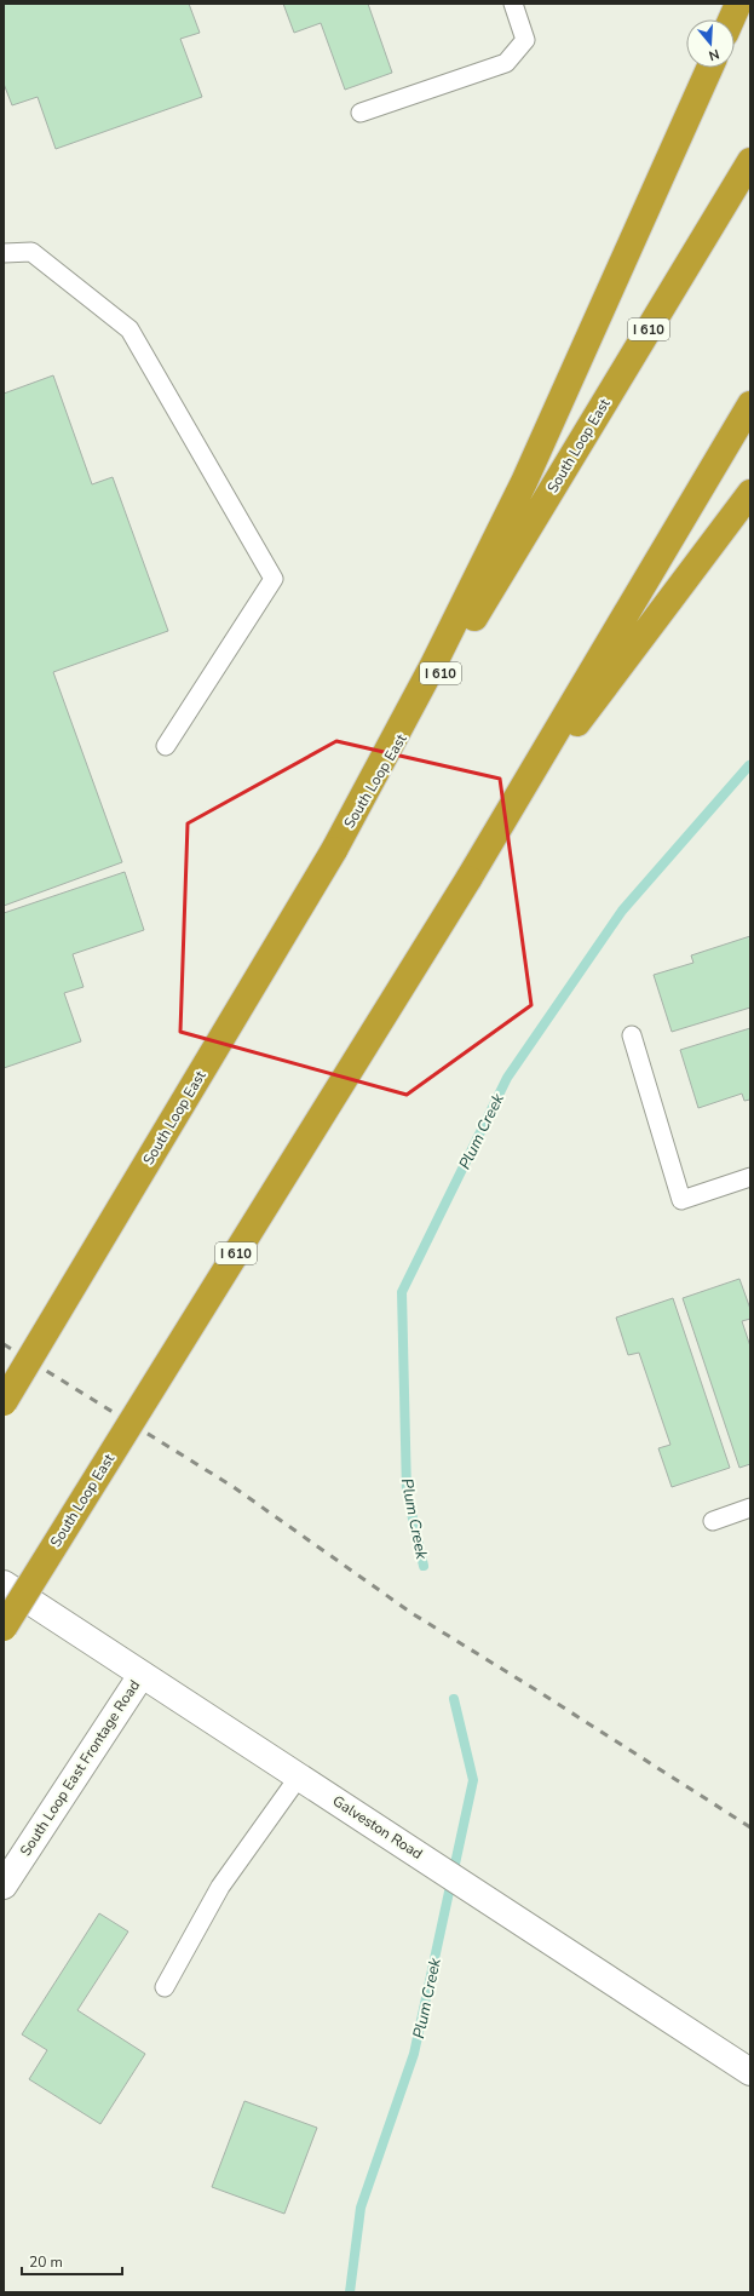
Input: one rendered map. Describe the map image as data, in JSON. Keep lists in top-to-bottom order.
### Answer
{
  "streets": {
    "highway": ["I 610", "South Loop East"],
    "main road": ["South Loop East Frontage Road", "Galveston Road"]
  },
  "crossings": [
    ["South Loop East Frontage Road", "Galveston Road"]
  ],
  "water": ["Plum Creek"],
  "scale_bar": "20 m",
  "north": "bottom"
}
